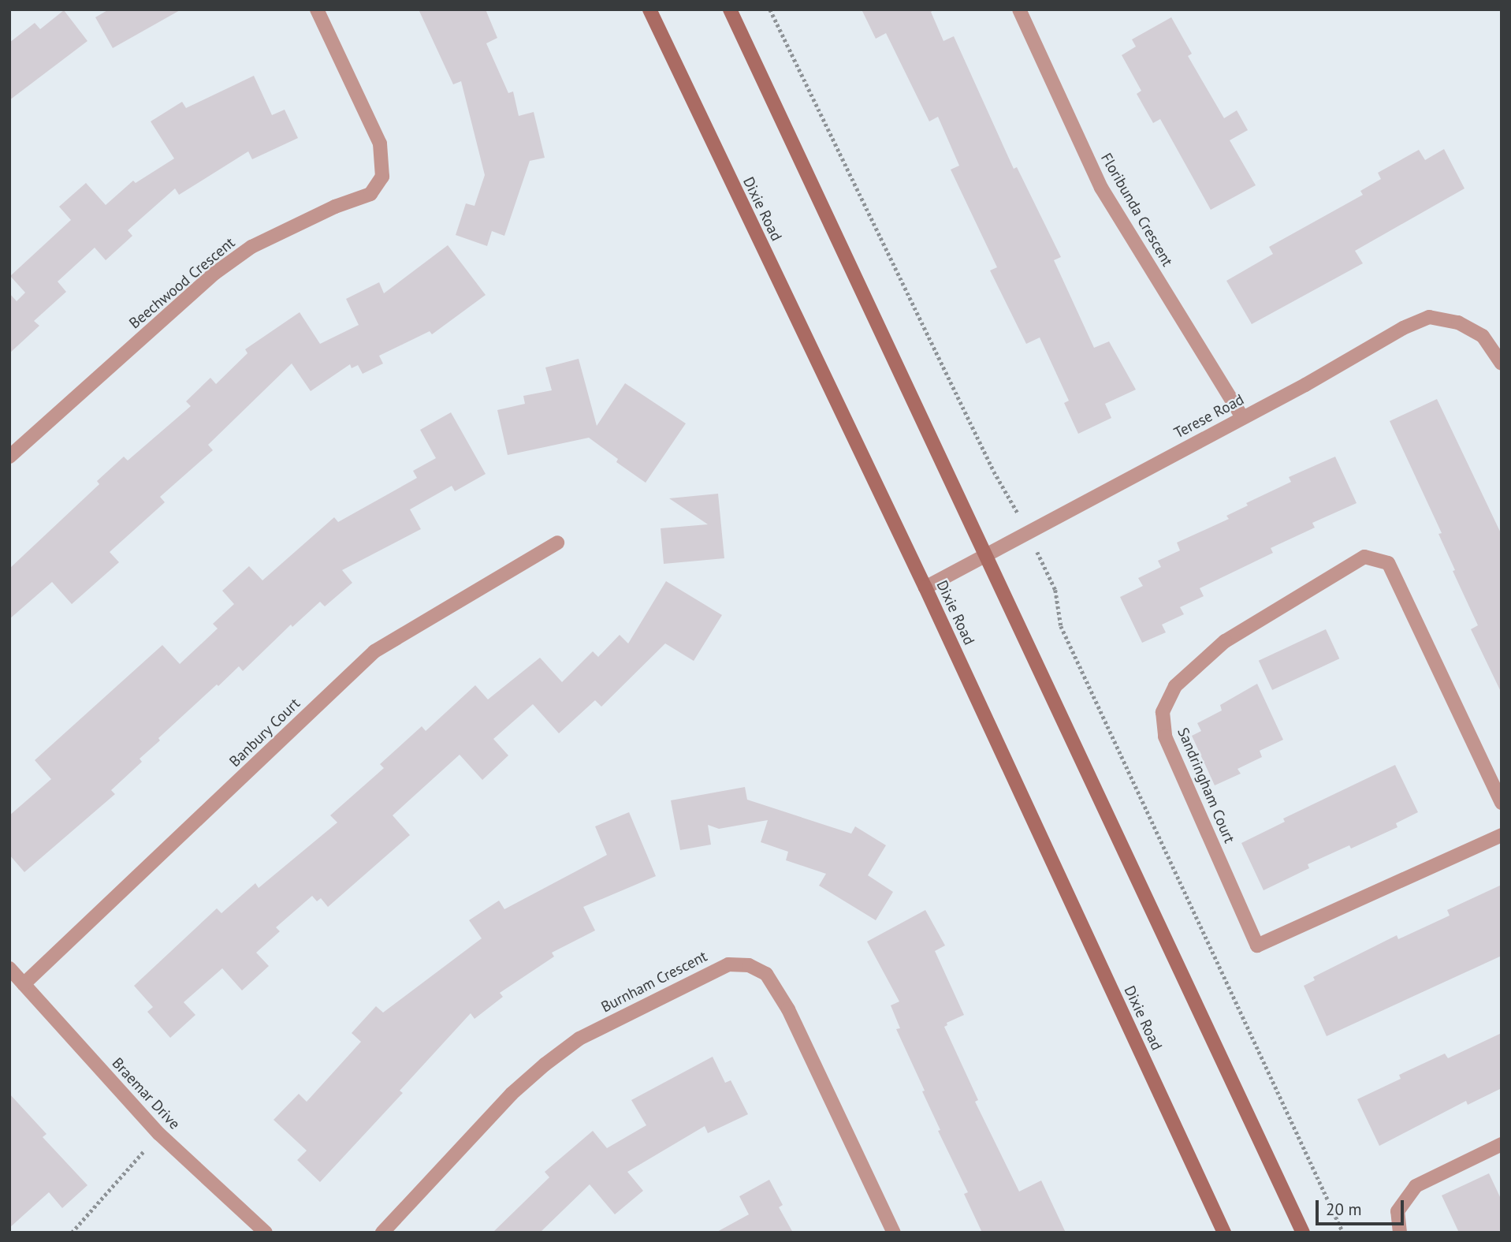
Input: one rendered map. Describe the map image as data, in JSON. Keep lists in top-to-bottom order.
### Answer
{
  "streets": {
    "main road": ["Dixie Road"],
    "street": [
      "Floribunda Crescent",
      "Beechwood Crescent",
      "Terese Road",
      "Banbury Court",
      "Sandringham Court",
      "Burnham Crescent",
      "Braemar Drive"
    ]
  },
  "crossings": [
    ["Dixie Road", "Terese Road"],
    ["Floribunda Crescent", "Terese Road"],
    ["Banbury Court", "Braemar Drive"]
  ],
  "scale_bar": "20 m"
}
